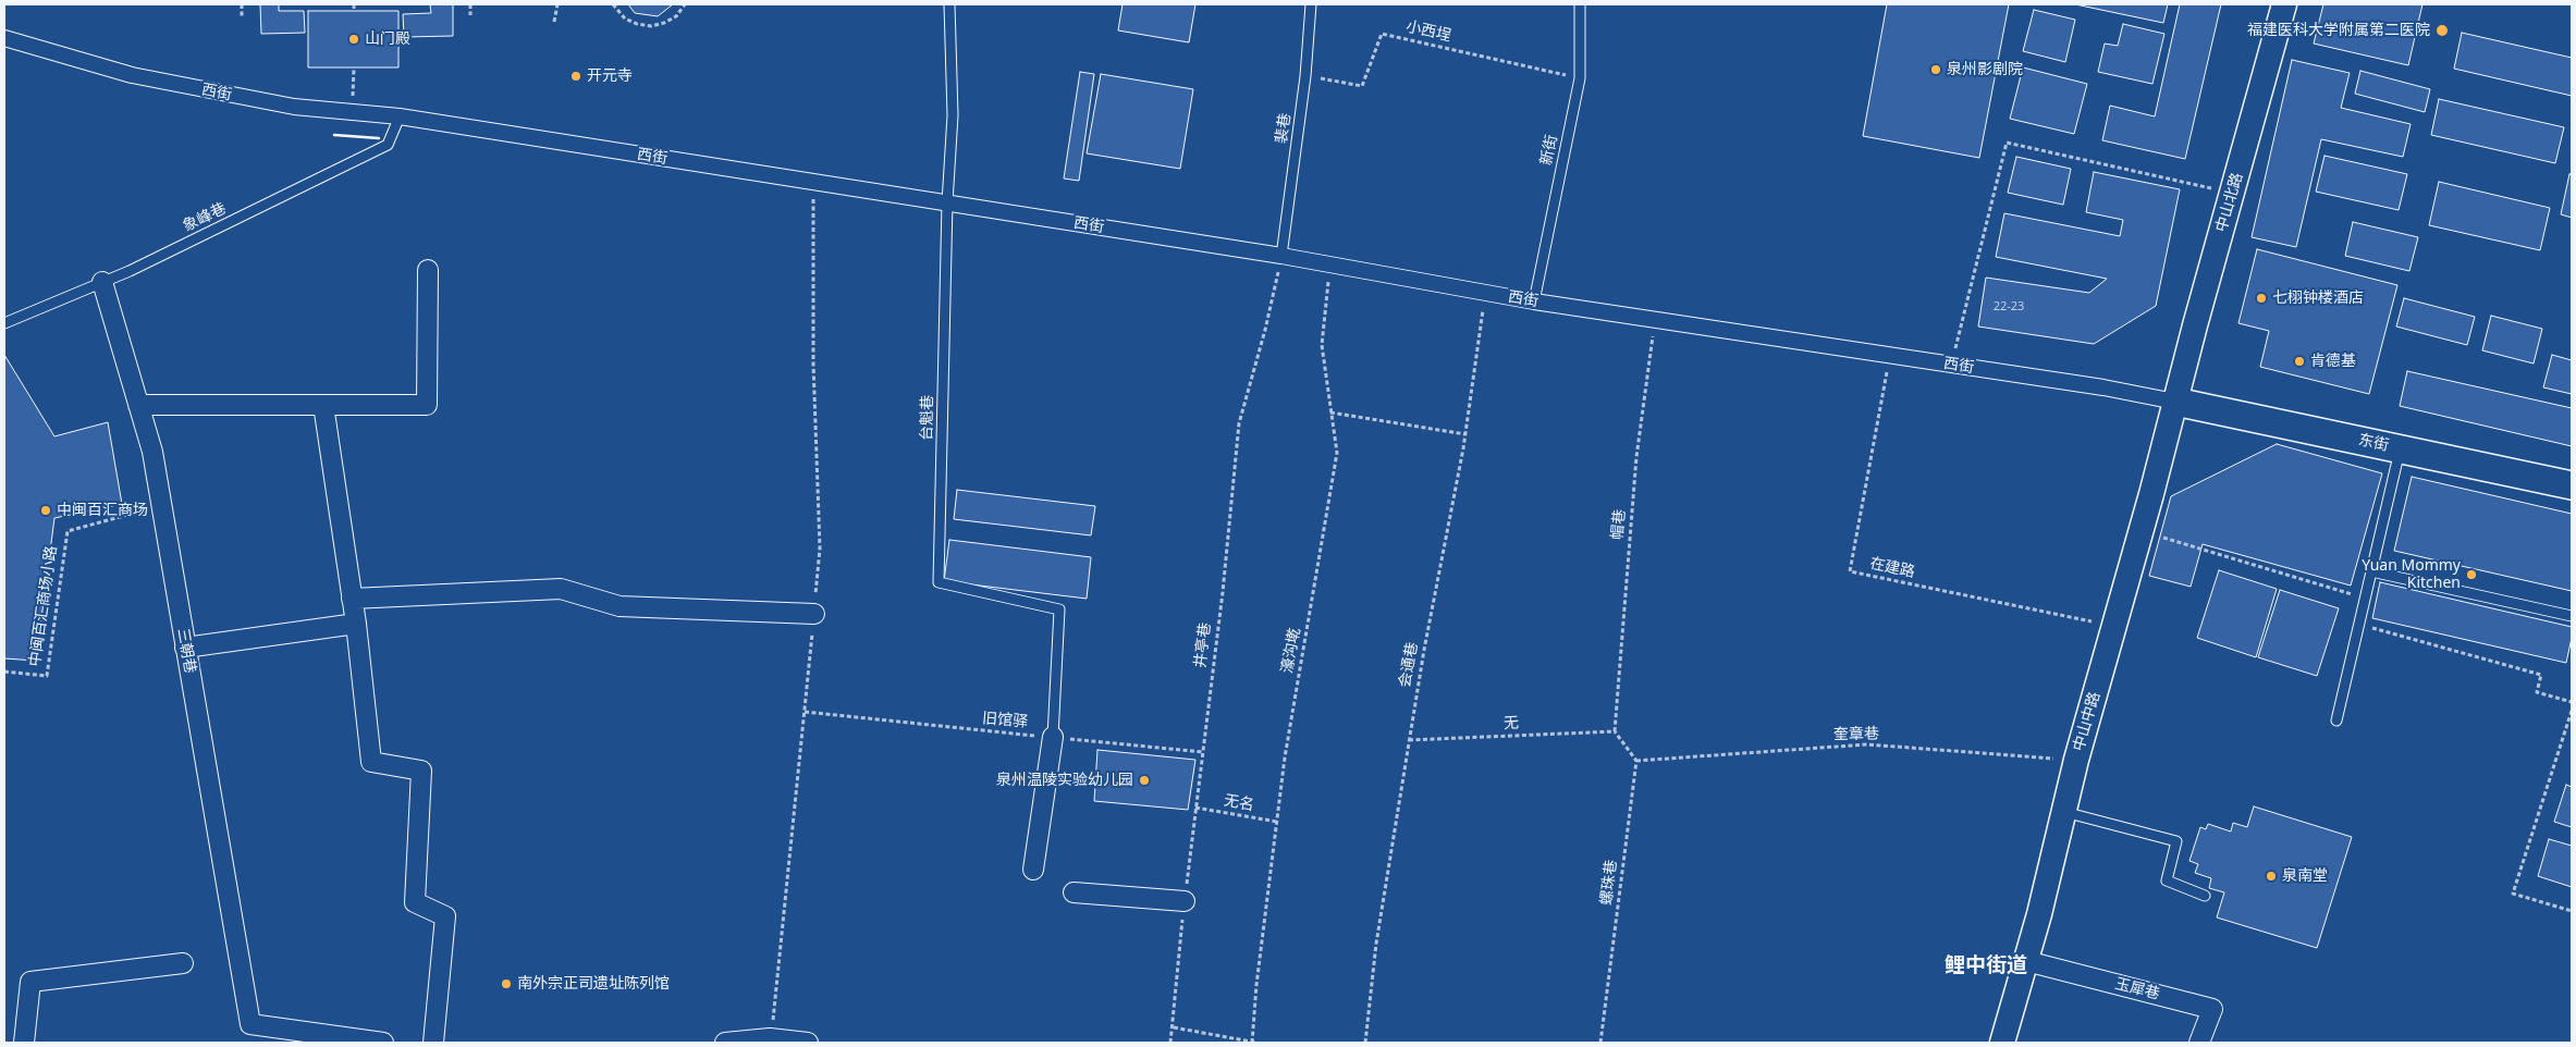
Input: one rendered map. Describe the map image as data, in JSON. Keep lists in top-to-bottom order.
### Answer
{
  "streets": {
    "main road": ["东街"],
    "street": [
      "西街",
      "中山北路",
      "三朝巷",
      "中山中路",
      "玉犀巷"
    ],
    "lane": [
      "裴巷",
      "新街",
      "象峰巷",
      "台魁巷"
    ],
    "path": [
      "小西埕",
      "帽巷",
      "在建路",
      "中闽百汇商场小路",
      "井亭巷",
      "濠沟墘",
      "会通巷",
      "旧馆驿",
      "无",
      "奎章巷",
      "无名",
      "螺珠巷"
    ]
  },
  "crossings": [
    ["小西埕", "裴巷"],
    ["小西埕", "新街"],
    ["西街", "裴巷"],
    ["西街", "新街"],
    ["西街", "中山北路"],
    ["西街", "象峰巷"],
    ["西街", "台魁巷"],
    ["西街", "东街"],
    ["西街", "帽巷"],
    ["西街", "在建路"],
    ["西街", "井亭巷"],
    ["西街", "濠沟墘"],
    ["西街", "会通巷"],
    ["西街", "中山中路"],
    ["裴巷", "井亭巷"],
    ["中山北路", "东街"],
    ["中山北路", "中山中路"],
    ["象峰巷", "三朝巷"],
    ["台魁巷", "旧馆驿"],
    ["东街", "中山中路"],
    ["帽巷", "无"],
    ["在建路", "中山中路"],
    ["中闽百汇商场小路", "三朝巷"],
    ["井亭巷", "旧馆驿"],
    ["井亭巷", "无名"],
    ["濠沟墘", "无名"],
    ["会通巷", "无"],
    ["中山中路", "奎章巷"],
    ["中山中路", "玉犀巷"],
    ["奎章巷", "螺珠巷"]
  ],
  "districts": ["鲤中街道"],
  "places": [
    "福建医科大学附属第二医院",
    "山门殿",
    "泉州影剧院",
    "开元寺",
    "七栩钟楼酒店",
    "肯德基",
    "中闽百汇商场",
    "Yuan Mommy Kitchen",
    "泉州温陵实验幼儿园",
    "泉南堂",
    "南外宗正司遗址陈列馆"
  ],
  "house_numbers": ["22-23"]
}
